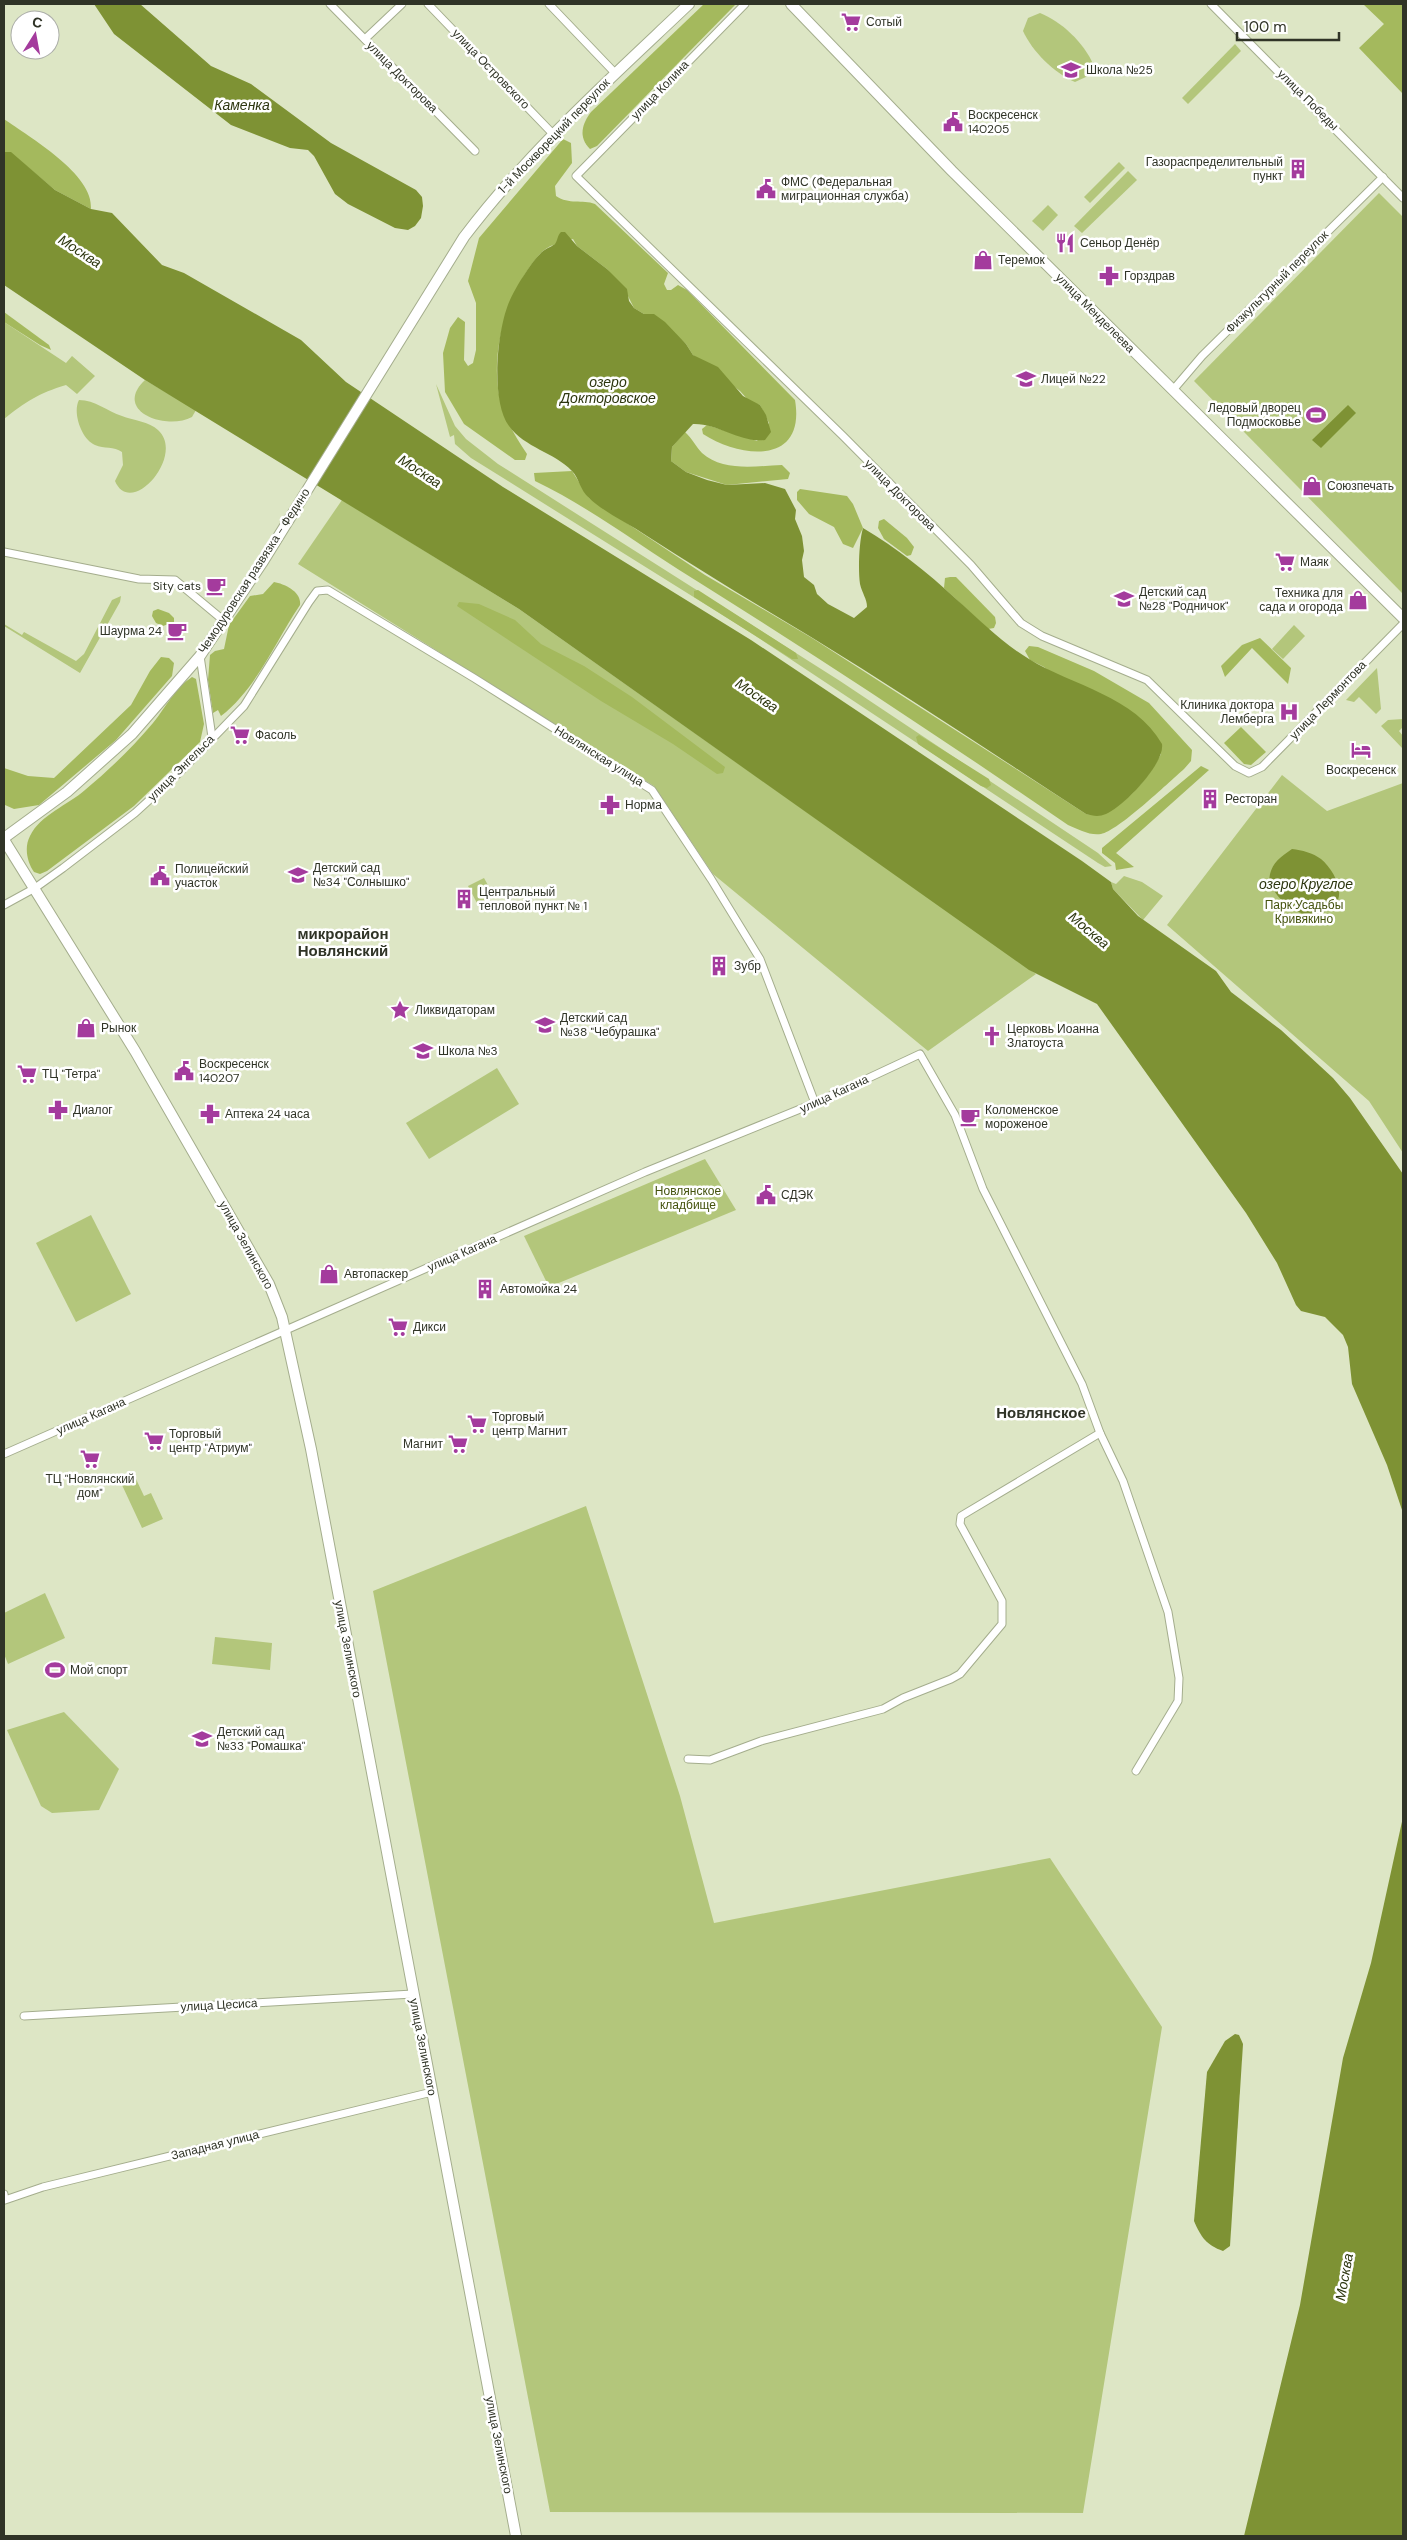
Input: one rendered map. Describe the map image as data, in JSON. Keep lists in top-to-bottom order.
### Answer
{
  "streets": {
    "street": [
      "улица Островского",
      "улица Докторова",
      "улица Колина",
      "улица Победы",
      "1-й Москворецкий переулок",
      "Физкультурный переулок",
      "улица Менделеева",
      "Чемодуровская развязка - Федино",
      "улица Лермонтова",
      "Новлянская улица",
      "улица Энгельса",
      "улица Кагана",
      "улица Зелинского",
      "улица Цесиса",
      "Западная улица"
    ]
  },
  "crossings": [
    ["улица Островского", "1-й Москворецкий переулок"],
    ["улица Докторова", "улица Колина"],
    ["улица Докторова", "улица Лермонтова"],
    ["улица Победы", "Физкультурный переулок"],
    ["1-й Москворецкий переулок", "Чемодуровская развязка - Федино"],
    ["Физкультурный переулок", "улица Менделеева"],
    ["Чемодуровская развязка - Федино", "улица Зелинского"],
    ["Новлянская улица", "улица Энгельса"],
    ["Новлянская улица", "улица Кагана"],
    ["улица Энгельса", "улица Зелинского"],
    ["улица Кагана", "улица Зелинского"],
    ["улица Зелинского", "улица Цесиса"],
    ["улица Зелинского", "Западная улица"]
  ],
  "districts": ["микрорайон Новлянский", "Новлянское"],
  "water": [
    "Каменка",
    "Москва",
    "озеро Докторовское",
    "озеро Круглое"
  ],
  "parks": ["Парк Усадьбы Кривякино", "Новлянское кладбище"],
  "places": {
    "supermarket": [
      "Сотый",
      "Маяк",
      "Фасоль",
      "ТЦ \"Тетра\"",
      "Дикси",
      "Торговый центр Магнит",
      "Торговый центр \"Атриум\"",
      "Магнит",
      "ТЦ \"Новлянский дом\""
    ],
    "school or university": [
      "Школа №25",
      "Лицей №22",
      "Детский сад №28 \"Родничок\"",
      "Детский сад №34 \"Солнышко\"",
      "Детский сад №38 \"Чебурашка\"",
      "Школа №3",
      "Детский сад №33 \"Ромашка\""
    ],
    "public building": [
      "Воскресенск 140205",
      "ФМС (Федеральная миграционная служба)",
      "Полицейский участок",
      "Воскресенск 140207",
      "СДЭК"
    ],
    "building": [
      "Газораспределительный пункт",
      "Ресторан",
      "Центральный тепловой пункт № 1",
      "Зубр",
      "Автомойка 24"
    ],
    "restaurant": ["Сеньор Денёр"],
    "shop": [
      "Теремок",
      "Союзпечать",
      "Техника для сада и огорода",
      "Рынок",
      "Автопаскер"
    ],
    "pharmacy": [
      "Горздрав",
      "Норма",
      "Диалог",
      "Аптека 24 часа"
    ],
    "sports": ["Ледовый дворец Подмосковье", "Мой спорт"],
    "cafe": ["Sity cats", "Шаурма 24", "Коломенское мороженое"],
    "hospital": ["Клиника доктора Лемберга"],
    "hotel": ["Воскресенск"],
    "place": ["Ликвидаторам"],
    "church": ["Церковь Иоанна Златоуста"]
  },
  "scale_bar": "100 m",
  "north": "top"
}
